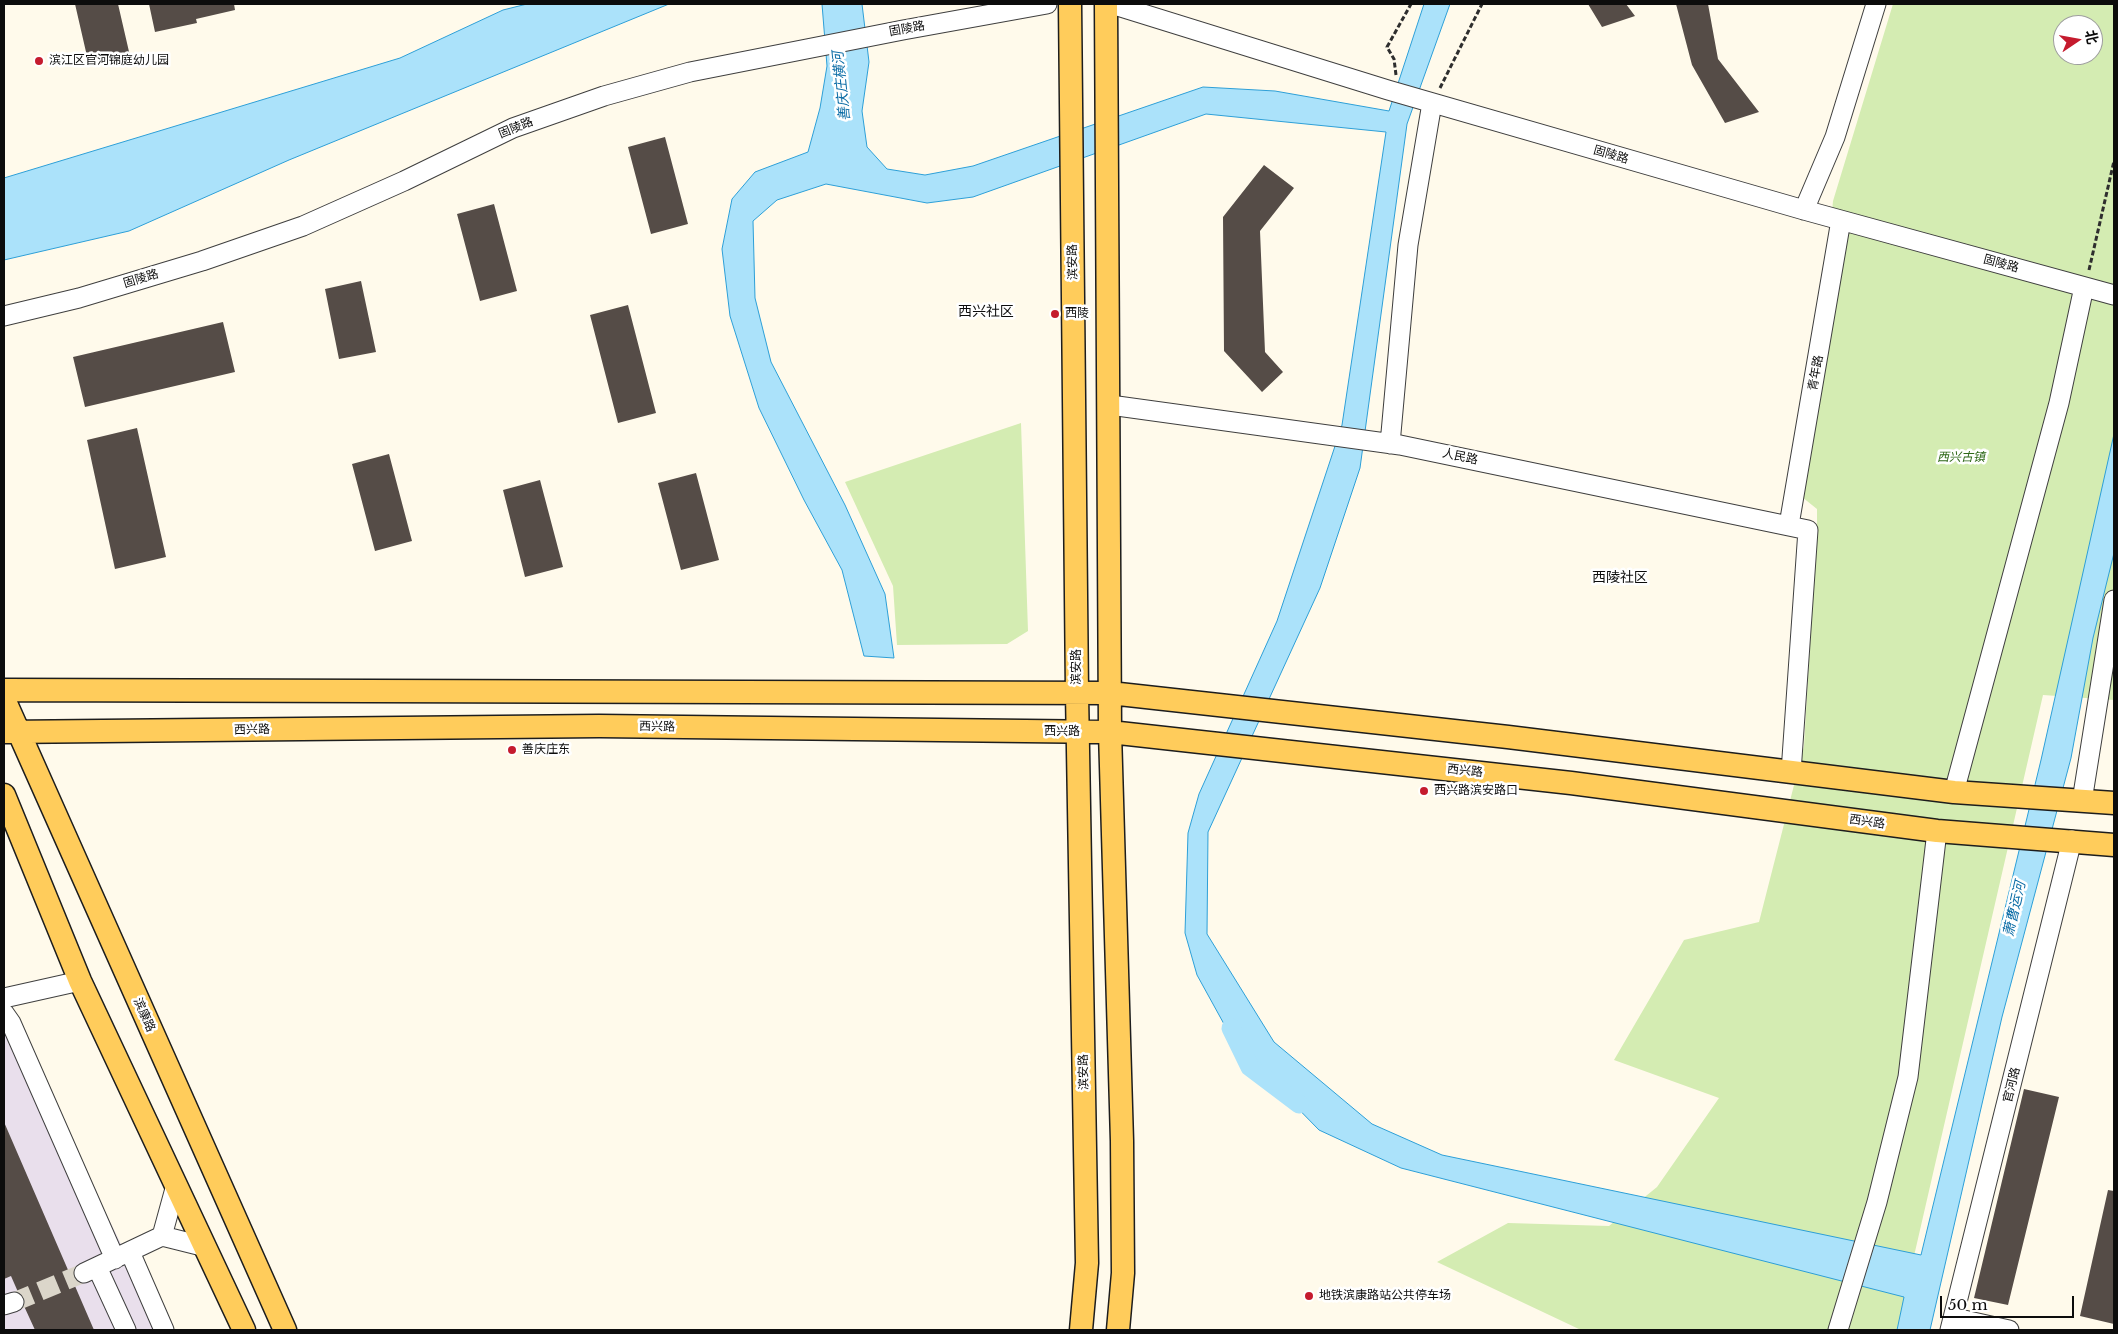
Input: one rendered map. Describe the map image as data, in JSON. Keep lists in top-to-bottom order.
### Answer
{
  "streets": {
    "main road": ["滨安路", "西兴路", "滨康路"],
    "street": [
      "固陵路",
      "青年路",
      "人民路",
      "官河路"
    ]
  },
  "crossings": [
    ["固陵路", "青年路"],
    ["滨安路", "西兴路"],
    ["青年路", "人民路"],
    ["西兴路", "滨康路"],
    ["西兴路", "官河路"]
  ],
  "districts": ["西兴社区", "西陵社区"],
  "water": ["善庆庄横河", "萧曹运河"],
  "parks": ["西兴古镇"],
  "places": [
    "滨江区官河锦庭幼儿园",
    "西陵",
    "善庆庄东",
    "西兴路滨安路口",
    "地铁滨康路站公共停车场"
  ],
  "scale_bar": "50 m",
  "north": "right"
}
